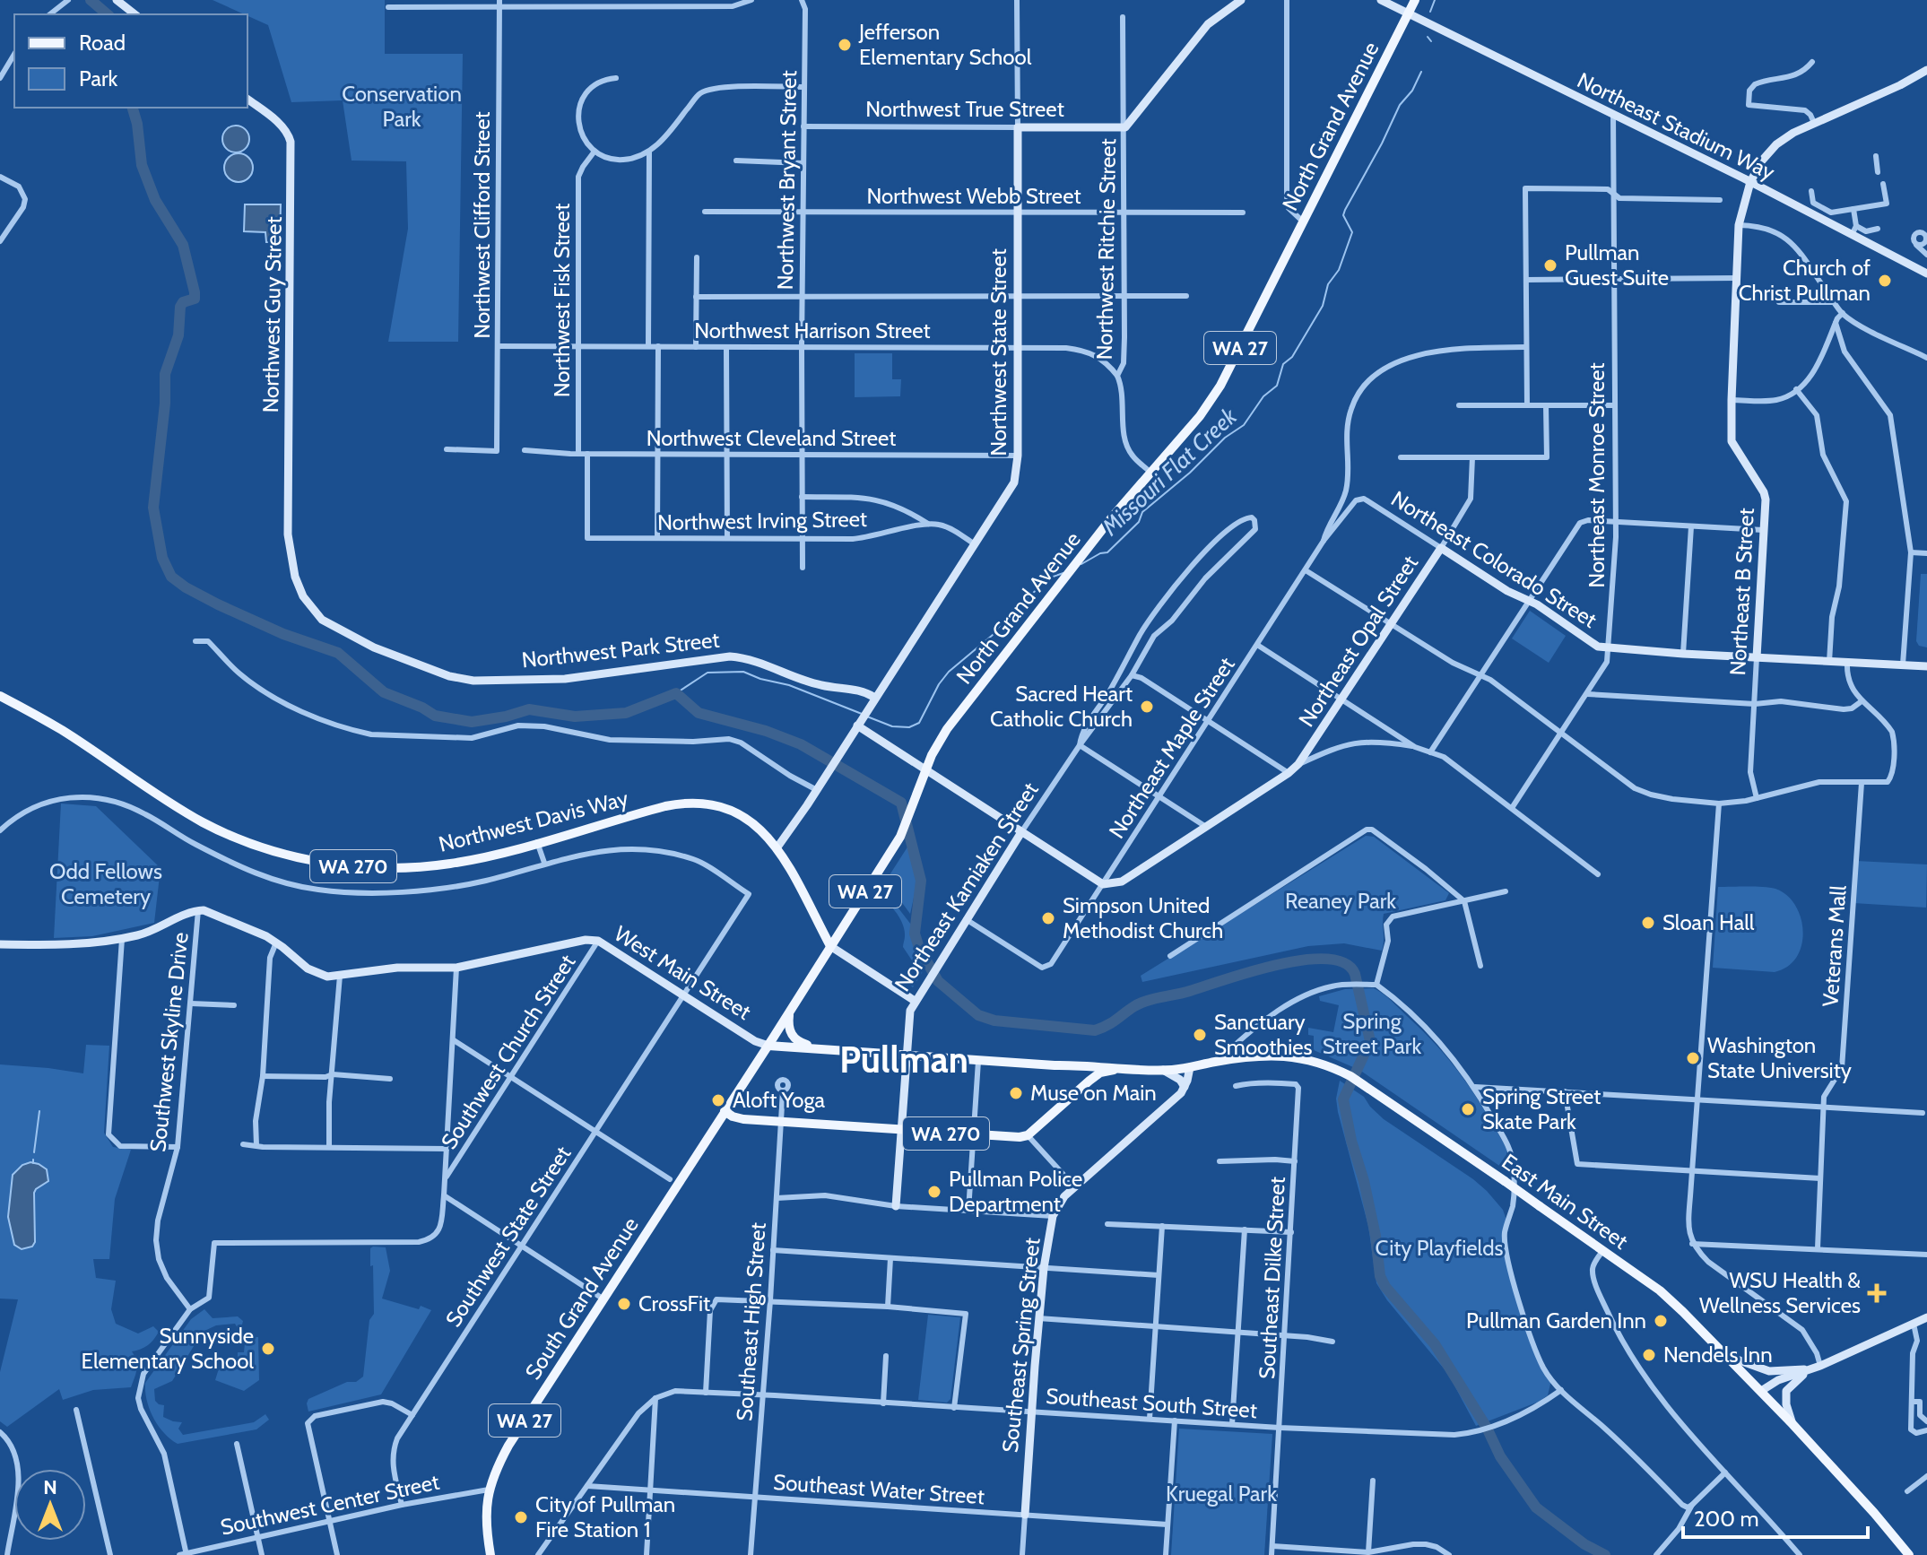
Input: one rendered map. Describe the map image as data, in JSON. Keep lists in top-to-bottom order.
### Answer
{
  "streets": {
    "main road": [
      "North Grand Avenue",
      "WA 27",
      "Northwest Davis Way",
      "WA 270",
      "East Main Street",
      "South Grand Avenue"
    ],
    "street": [
      "Northwest True Street",
      "Northeast Stadium Way",
      "Northwest Bryant Street",
      "Northwest Webb Street",
      "Northwest Clifford Street",
      "Northwest Ritchie Street",
      "Northwest Fisk Street",
      "Northwest Guy Street",
      "Northwest Harrison Street",
      "Northwest State Street",
      "Northwest Cleveland Street",
      "Northeast Monroe Street",
      "Northwest Irving Street",
      "Northeast Colorado Street",
      "Northeast B Street",
      "Northeast Opal Street",
      "Northwest Park Street",
      "Northeast Maple Street",
      "Northeast Kamiaken Street",
      "Veterans Mall",
      "West Main Street",
      "Southwest Skyline Drive",
      "Southwest Church Street",
      "Southwest State Street",
      "Southeast Dilke Street",
      "Southeast High Street",
      "Southeast Spring Street",
      "Southeast South Street",
      "Southeast Water Street",
      "Southwest Center Street"
    ]
  },
  "crossings": [
    ["Northwest True Street", "Northwest Bryant Street"],
    ["Northwest True Street", "Northwest Ritchie Street"],
    ["Northwest True Street", "Northwest State Street"],
    ["North Grand Avenue", "Northeast Stadium Way"],
    ["North Grand Avenue", "Northwest Ritchie Street"],
    ["North Grand Avenue", "WA 27"],
    ["North Grand Avenue", "Northwest Davis Way"],
    ["Northeast Stadium Way", "Northeast Monroe Street"],
    ["Northeast Stadium Way", "Northeast B Street"],
    ["Northwest Bryant Street", "Northwest Webb Street"],
    ["Northwest Bryant Street", "Northwest Harrison Street"],
    ["Northwest Bryant Street", "Northwest Cleveland Street"],
    ["Northwest Bryant Street", "Northwest Irving Street"],
    ["Northwest Webb Street", "Northwest Ritchie Street"],
    ["Northwest Webb Street", "Northwest State Street"],
    ["Northwest Clifford Street", "Northwest Harrison Street"],
    ["Northwest Ritchie Street", "Northwest Harrison Street"],
    ["Northwest Fisk Street", "Northwest Harrison Street"],
    ["Northwest Fisk Street", "Northwest Cleveland Street"],
    ["Northwest Guy Street", "Northwest Park Street"],
    ["Northwest Harrison Street", "Northwest State Street"],
    ["WA 27", "Northwest Davis Way"],
    ["WA 27", "WA 270"],
    ["WA 27", "West Main Street"],
    ["WA 27", "East Main Street"],
    ["WA 27", "South Grand Avenue"],
    ["Northwest State Street", "Northwest Cleveland Street"],
    ["Northwest State Street", "Northwest Park Street"],
    ["Northwest State Street", "Northwest Davis Way"],
    ["Northwest Cleveland Street", "Northwest Irving Street"],
    ["Northeast Monroe Street", "Northeast Colorado Street"],
    ["Northeast Colorado Street", "Northeast B Street"],
    ["Northeast Colorado Street", "Northeast Opal Street"],
    ["Northeast Colorado Street", "Northeast Maple Street"],
    ["Northeast Opal Street", "Northeast Maple Street"],
    ["Northeast Maple Street", "Northeast Kamiaken Street"],
    ["WA 270", "Northeast Kamiaken Street"],
    ["WA 270", "South Grand Avenue"],
    ["WA 270", "Southeast High Street"],
    ["Northeast Kamiaken Street", "East Main Street"],
    ["West Main Street", "Southwest Skyline Drive"],
    ["West Main Street", "Southwest Church Street"],
    ["West Main Street", "East Main Street"],
    ["West Main Street", "Southwest State Street"],
    ["East Main Street", "Southeast Spring Street"],
    ["Southwest State Street", "Southwest Center Street"],
    ["Southeast Dilke Street", "Southeast South Street"],
    ["South Grand Avenue", "Southwest Center Street"],
    ["Southeast High Street", "Southeast South Street"],
    ["Southeast High Street", "Southeast Water Street"],
    ["Southeast Spring Street", "Southeast South Street"],
    ["Southeast Spring Street", "Southeast Water Street"],
    ["Southeast South Street", "Southeast Water Street"]
  ],
  "districts": ["Pullman"],
  "water": ["Missouri Flat Creek"],
  "parks": [
    "Conservation Park",
    "Odd Fellows Cemetery",
    "Reaney Park",
    "Spring Street Park",
    "City Playfields",
    "Kruegal Park"
  ],
  "places": {
    "other": [
      "Jefferson Elementary School",
      "Pullman Guest Suite",
      "Church of Christ Pullman",
      "Sacred Heart Catholic Church",
      "Simpson United Methodist Church",
      "Sloan Hall",
      "Sanctuary Smoothies",
      "Washington State University",
      "Muse on Main",
      "Aloft Yoga",
      "Spring Street Skate Park",
      "Pullman Police Department",
      "CrossFit",
      "Pullman Garden Inn",
      "Sunnyside Elementary School",
      "Nendels Inn",
      "City of Pullman Fire Station 1"
    ],
    "health": ["WSU Health & Wellness Services"]
  },
  "legend": ["Road", "Park"],
  "scale_bar": "200 m",
  "north": "top"
}
